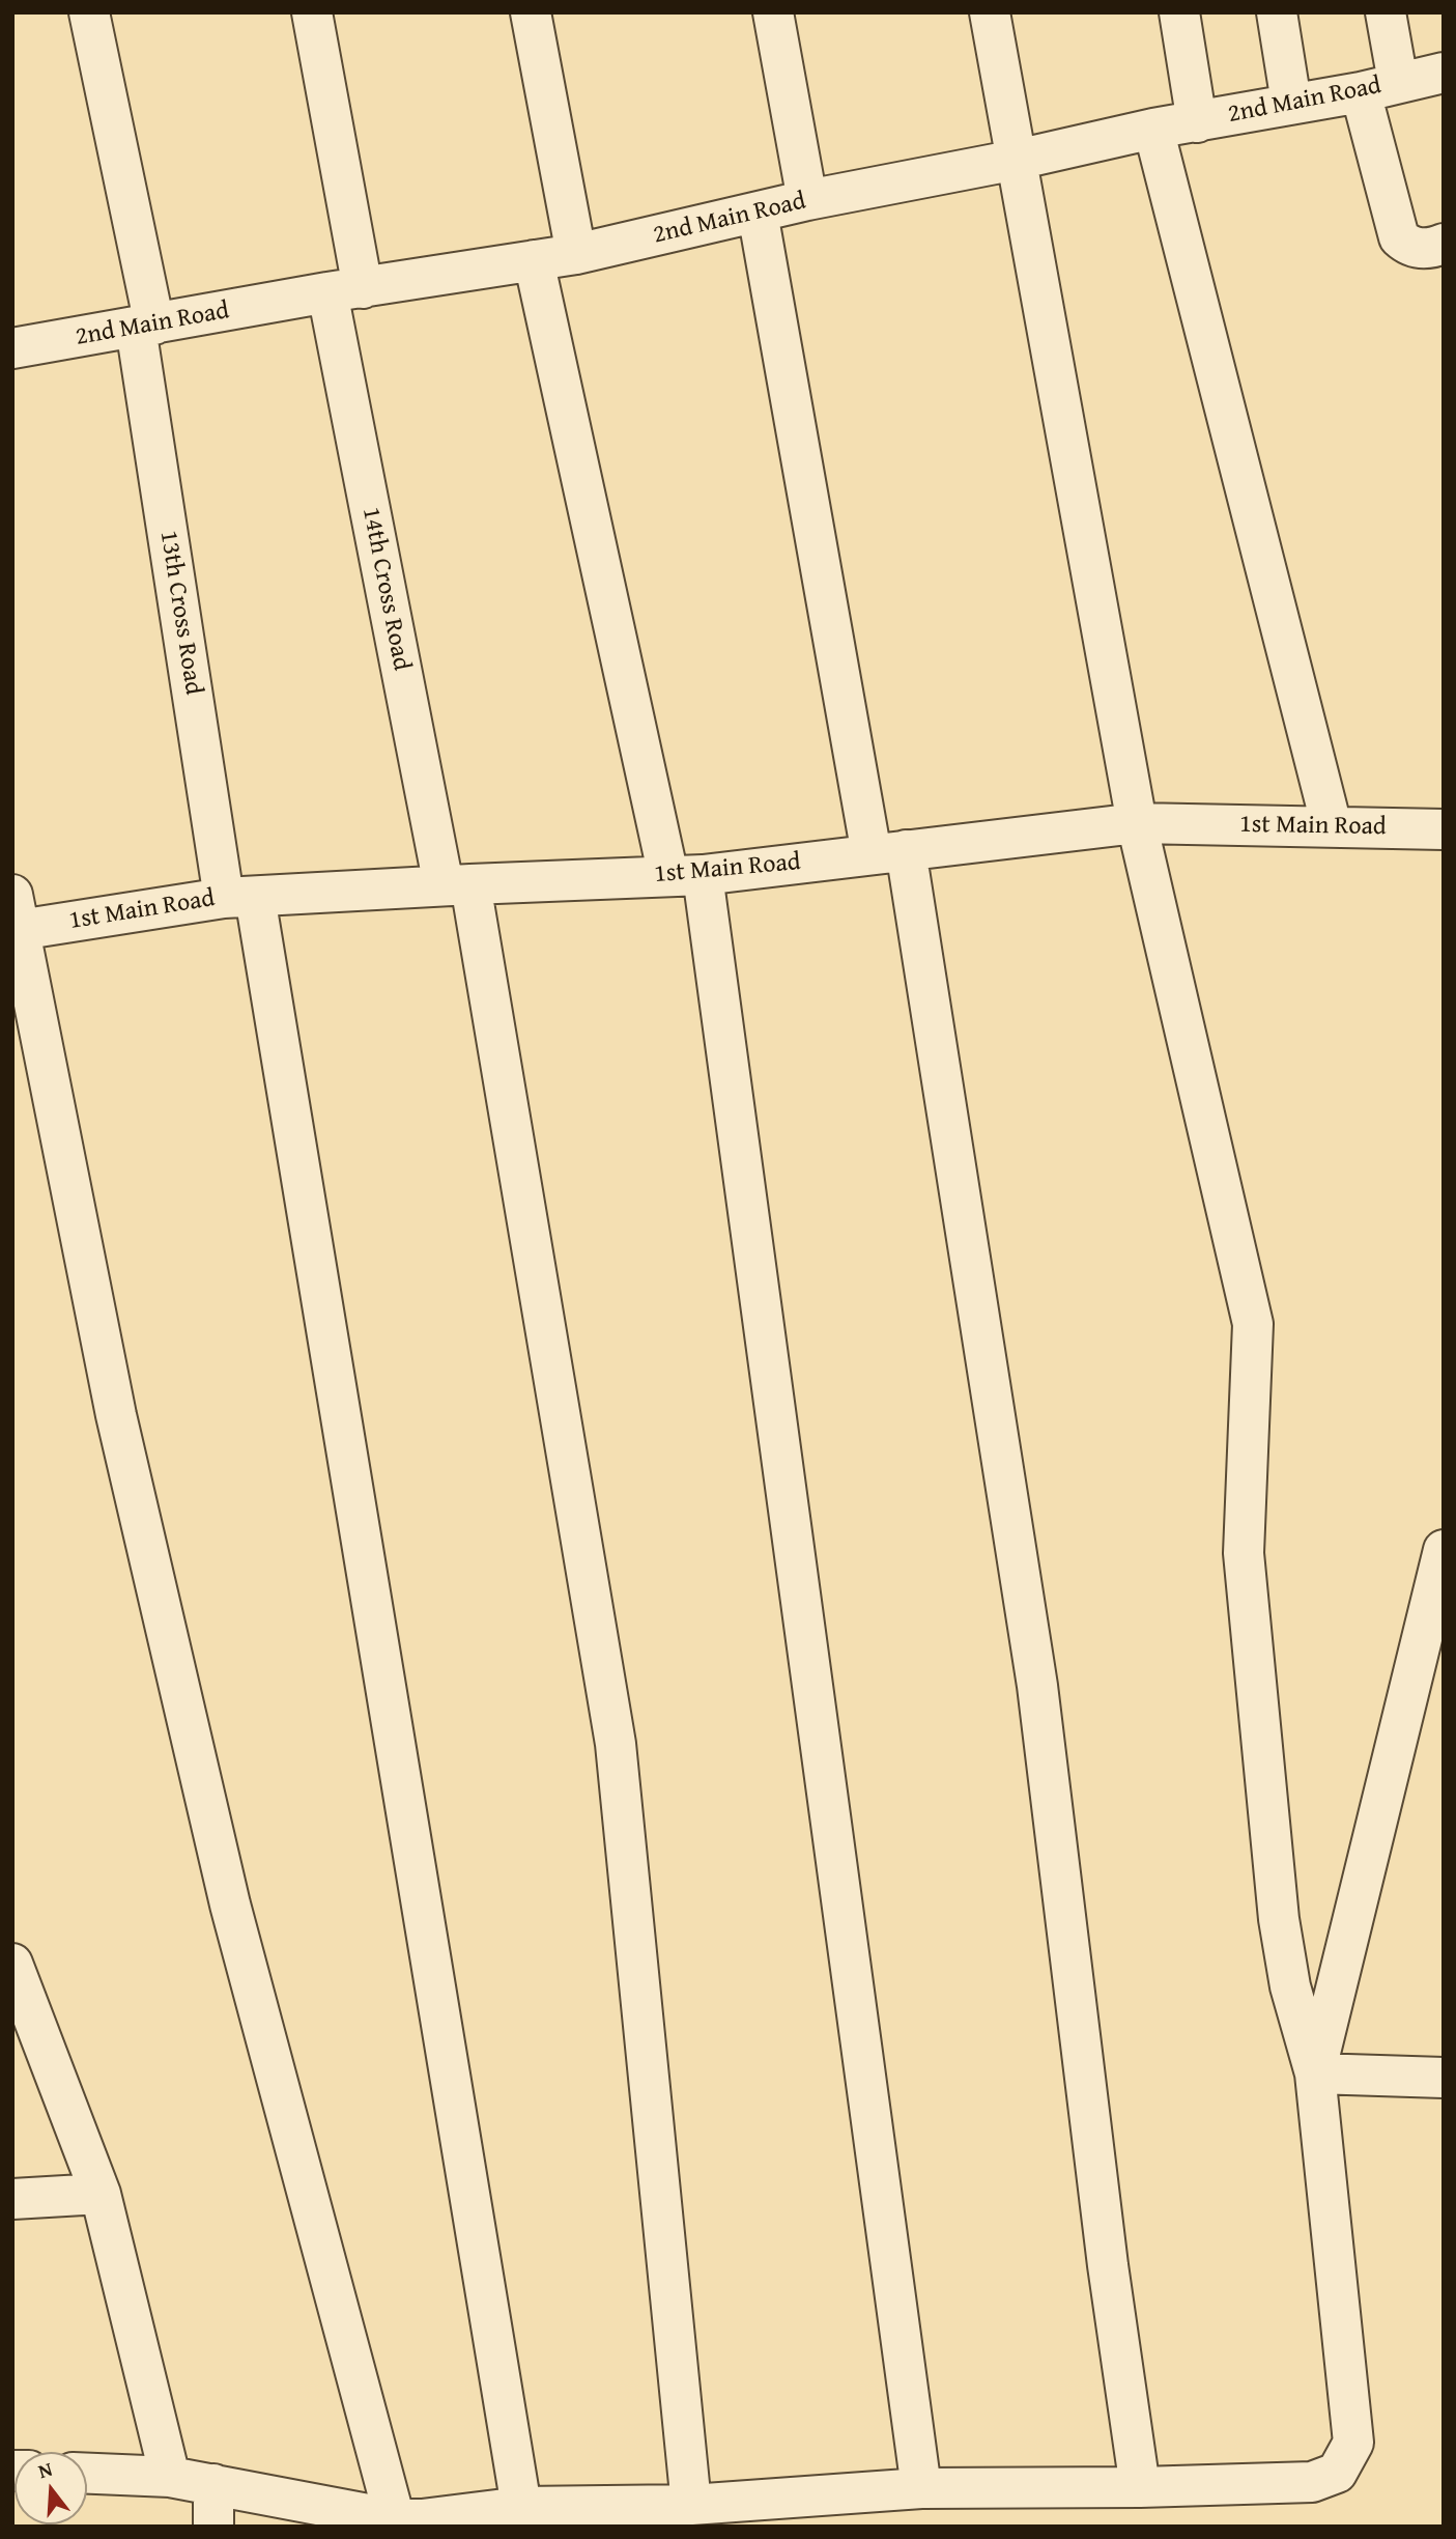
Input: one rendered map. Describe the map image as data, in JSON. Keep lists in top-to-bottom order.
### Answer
{
  "streets": {
    "street": [
      "2nd Main Road",
      "14th Cross Road",
      "13th Cross Road",
      "1st Main Road"
    ]
  },
  "crossings": [
    ["2nd Main Road", "14th Cross Road"],
    ["2nd Main Road", "13th Cross Road"],
    ["14th Cross Road", "1st Main Road"],
    ["13th Cross Road", "1st Main Road"]
  ],
  "north": "top"
}
